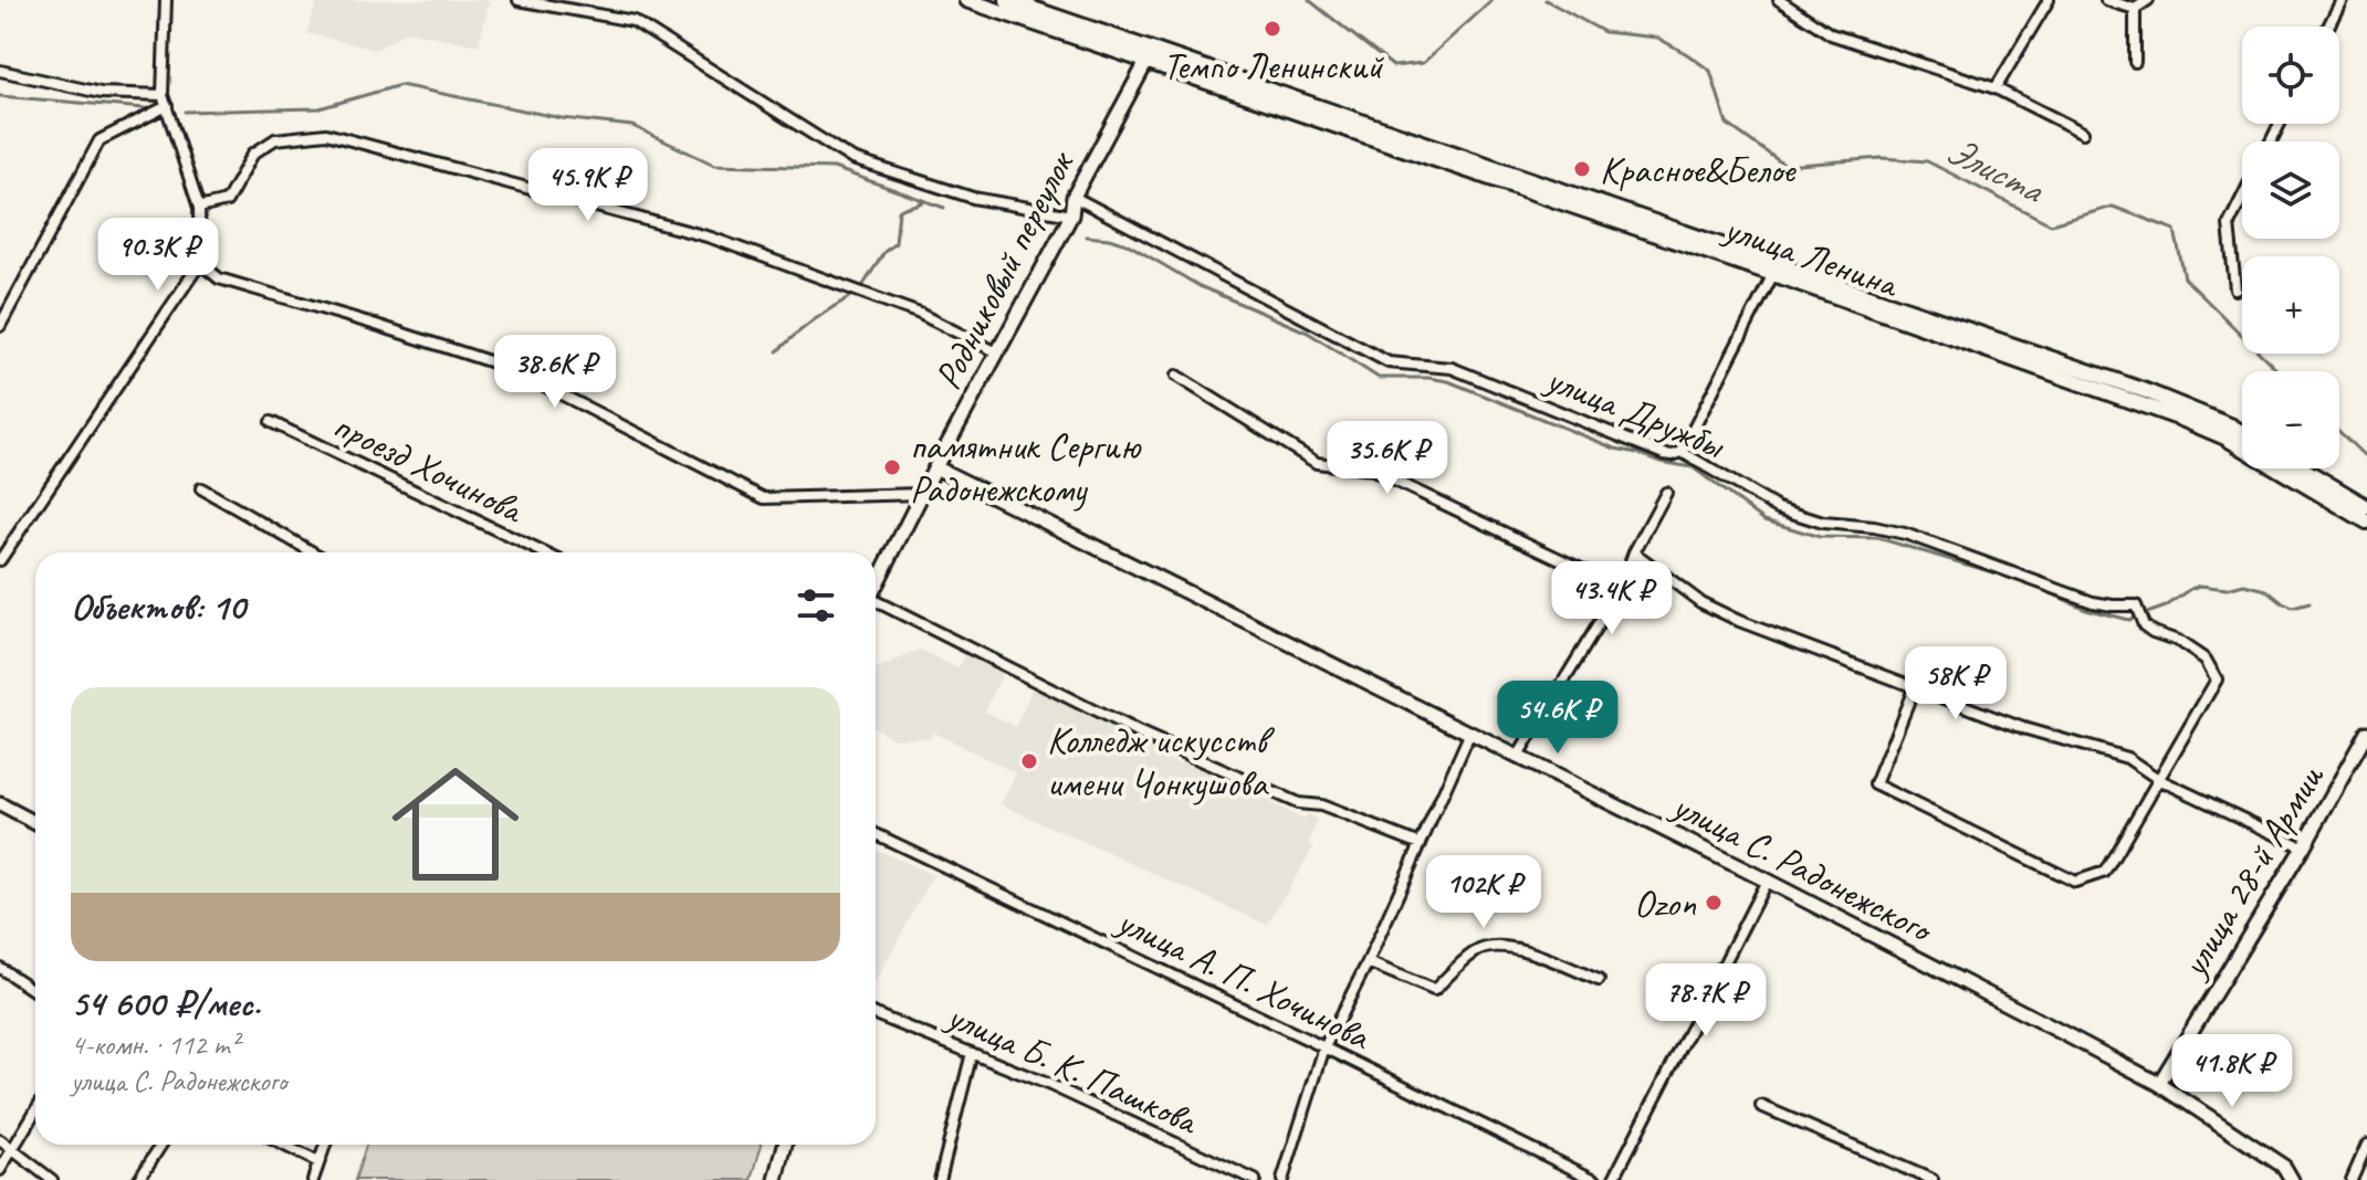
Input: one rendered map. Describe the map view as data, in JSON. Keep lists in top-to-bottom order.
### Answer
{
  "streets": {
    "main road": ["улица Ленина"],
    "street": [
      "Родниковый переулок",
      "улица Дружбы",
      "проезд Хочинова",
      "улица С. Радонежского",
      "улица 28-й Армии",
      "улица А. П. Хочинова",
      "улица Б. К. Пашкова"
    ]
  },
  "crossings": [
    ["улица Ленина", "Родниковый переулок"],
    ["Родниковый переулок", "улица Дружбы"],
    ["Родниковый переулок", "улица С. Радонежского"],
    ["улица С. Радонежского", "улица 28-й Армии"]
  ],
  "water": ["Элиста"],
  "places": [
    "Темпо Ленинский",
    "Красное&Белое",
    "памятник Сергию Радонежскому",
    "Колледж искусств имени Чонкушова",
    "Ozon"
  ],
  "page": {
    "map_buttons": ["+", "−"],
    "price": [
      "45.9K ₽",
      "90.3K ₽",
      "38.6K ₽",
      "35.6K ₽",
      "43.4K ₽",
      "58K ₽",
      "54.6K ₽",
      "102K ₽",
      "78.7K ₽",
      "41.8K ₽"
    ],
    "heading": "Объектов: 10",
    "list": [
      {
        "name": "54 600 ₽/мес.",
        "note": "4-комн. · 112 m² · улица С. Радонежского"
      }
    ]
  }
}
